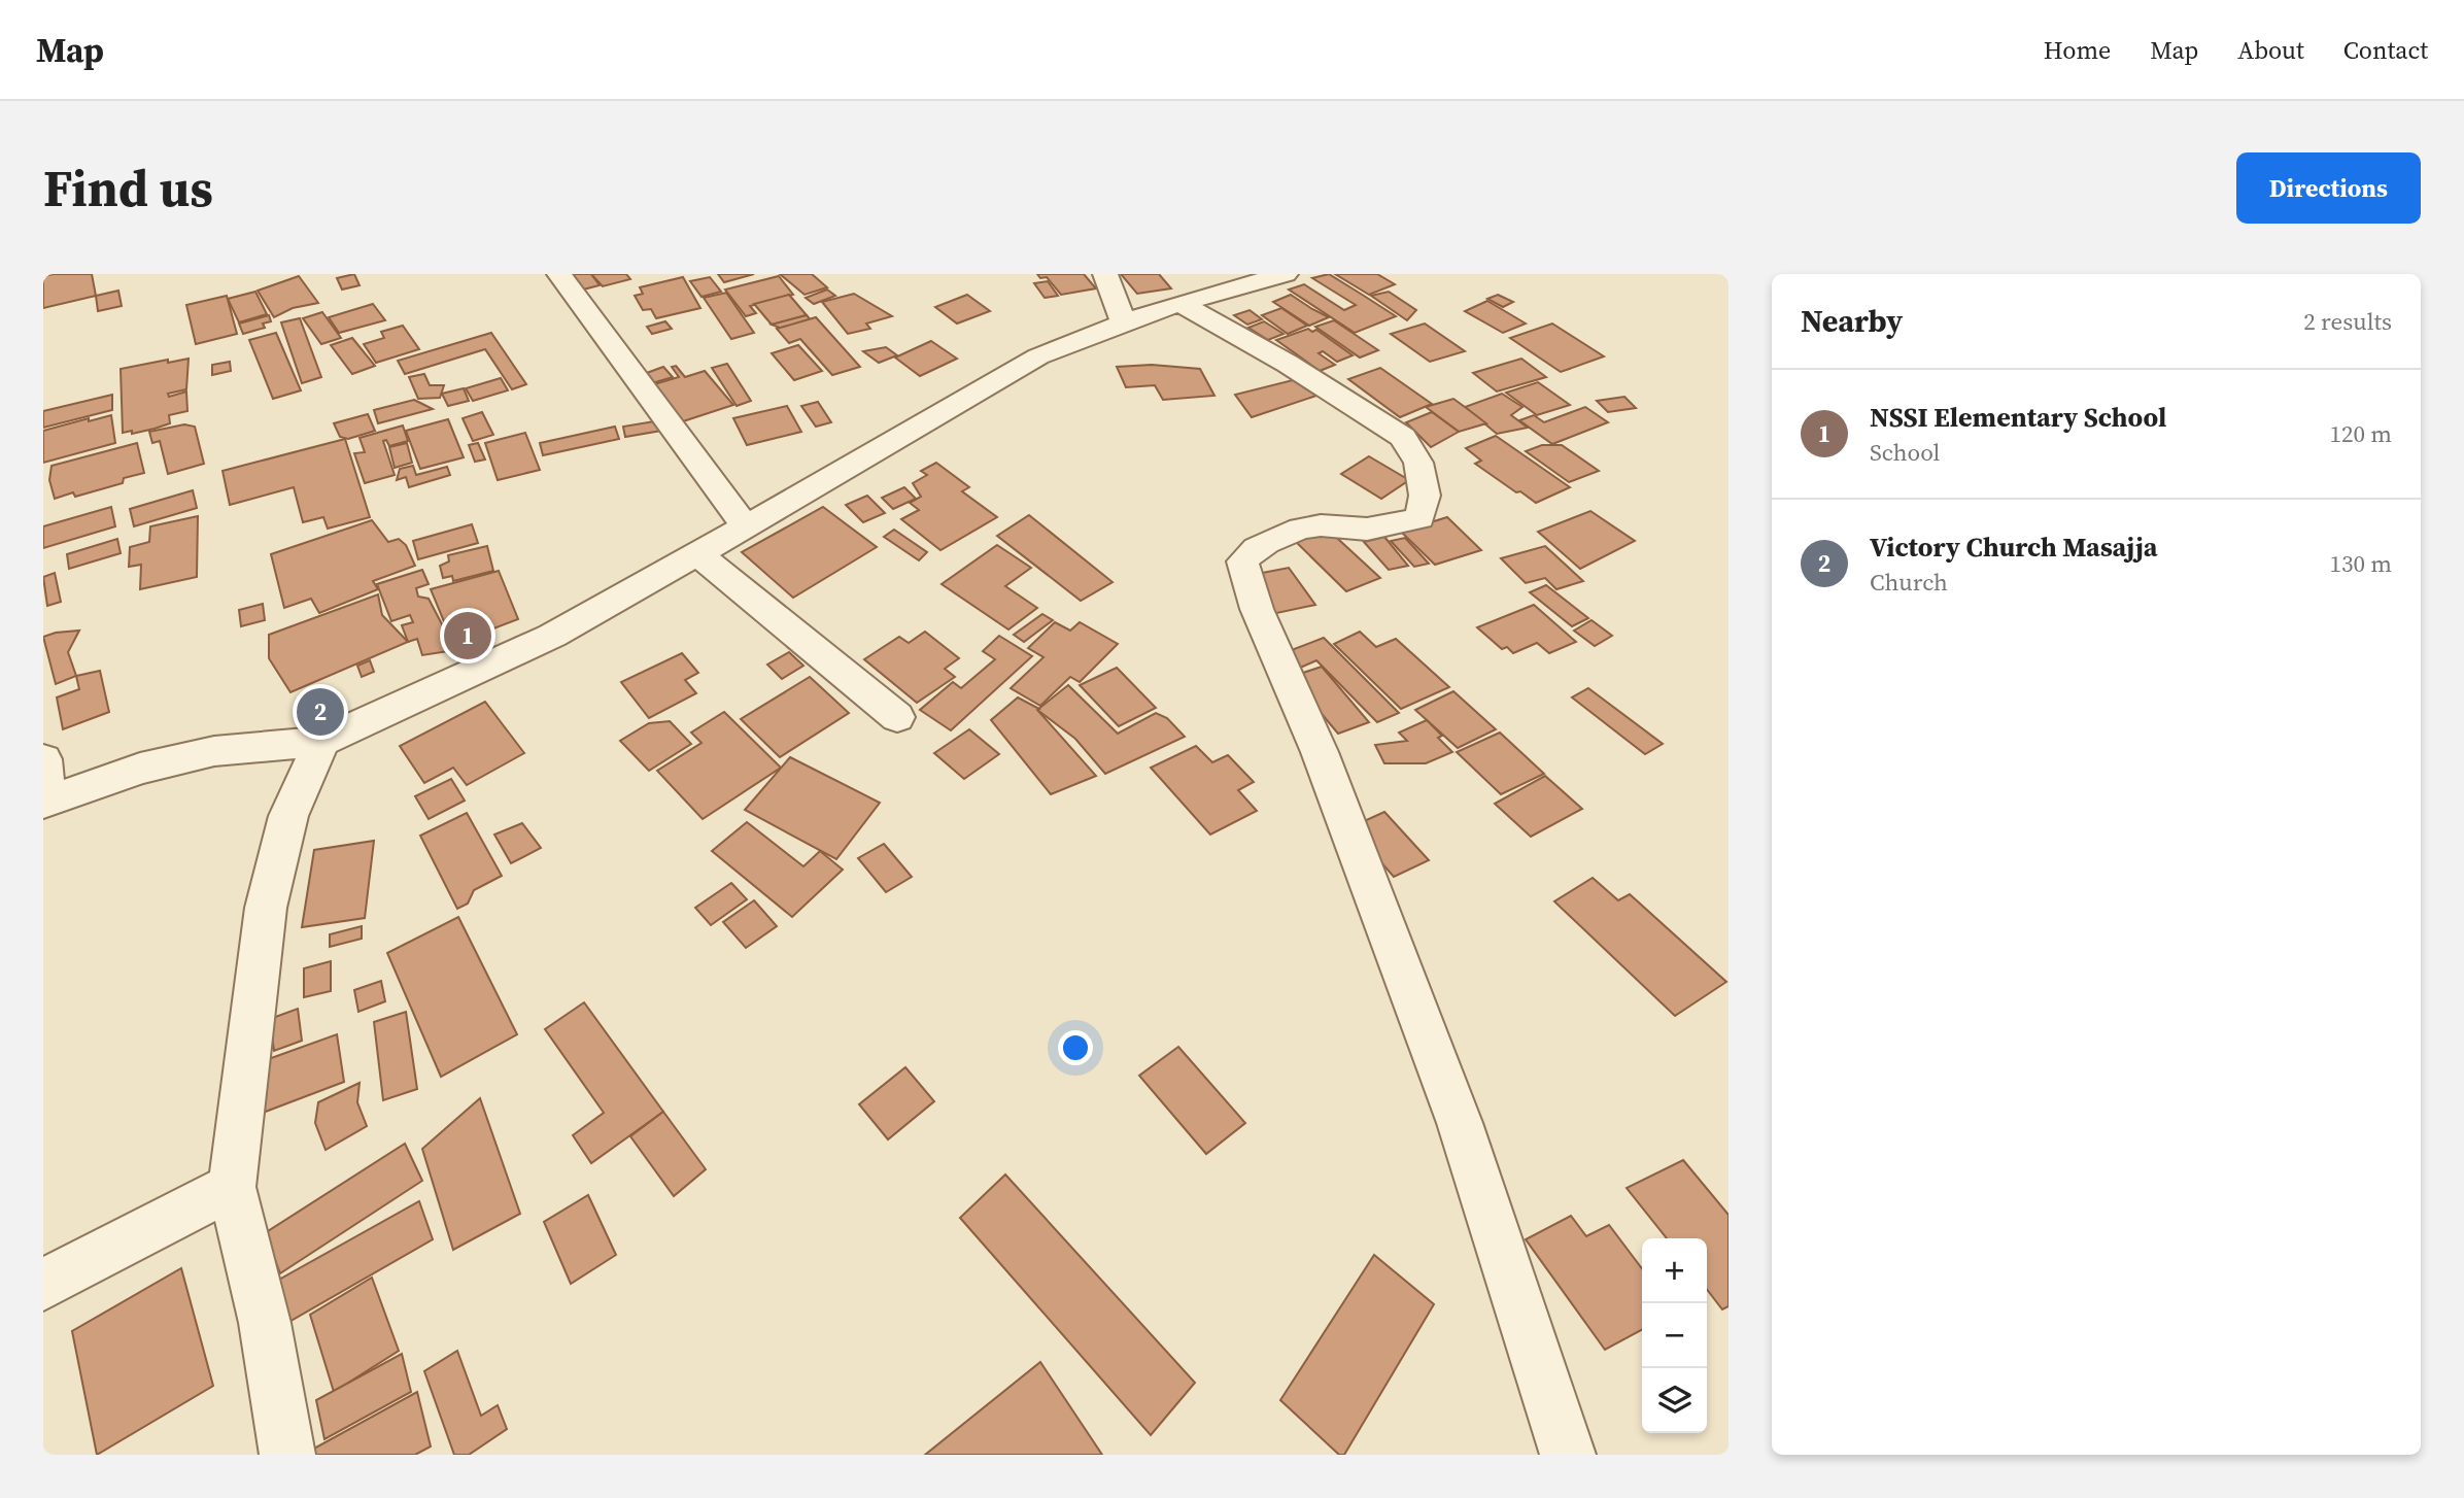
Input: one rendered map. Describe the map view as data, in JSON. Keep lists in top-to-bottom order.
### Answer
{
  "page": {
    "header": "Map",
    "nav": [
      "Home",
      "Map",
      "About",
      "Contact"
    ],
    "buttons": "Directions",
    "title": "Find us",
    "heading": ["Nearby", "2 results"],
    "list": [
      {
        "mark": "1",
        "name": "NSSI Elementary School",
        "note": "School",
        "value": "120 m"
      },
      {
        "mark": "2",
        "name": "Victory Church Masajja",
        "note": "Church",
        "value": "130 m"
      }
    ],
    "pins": ["1", "2"],
    "map_buttons": ["+", "−"]
  }
}
